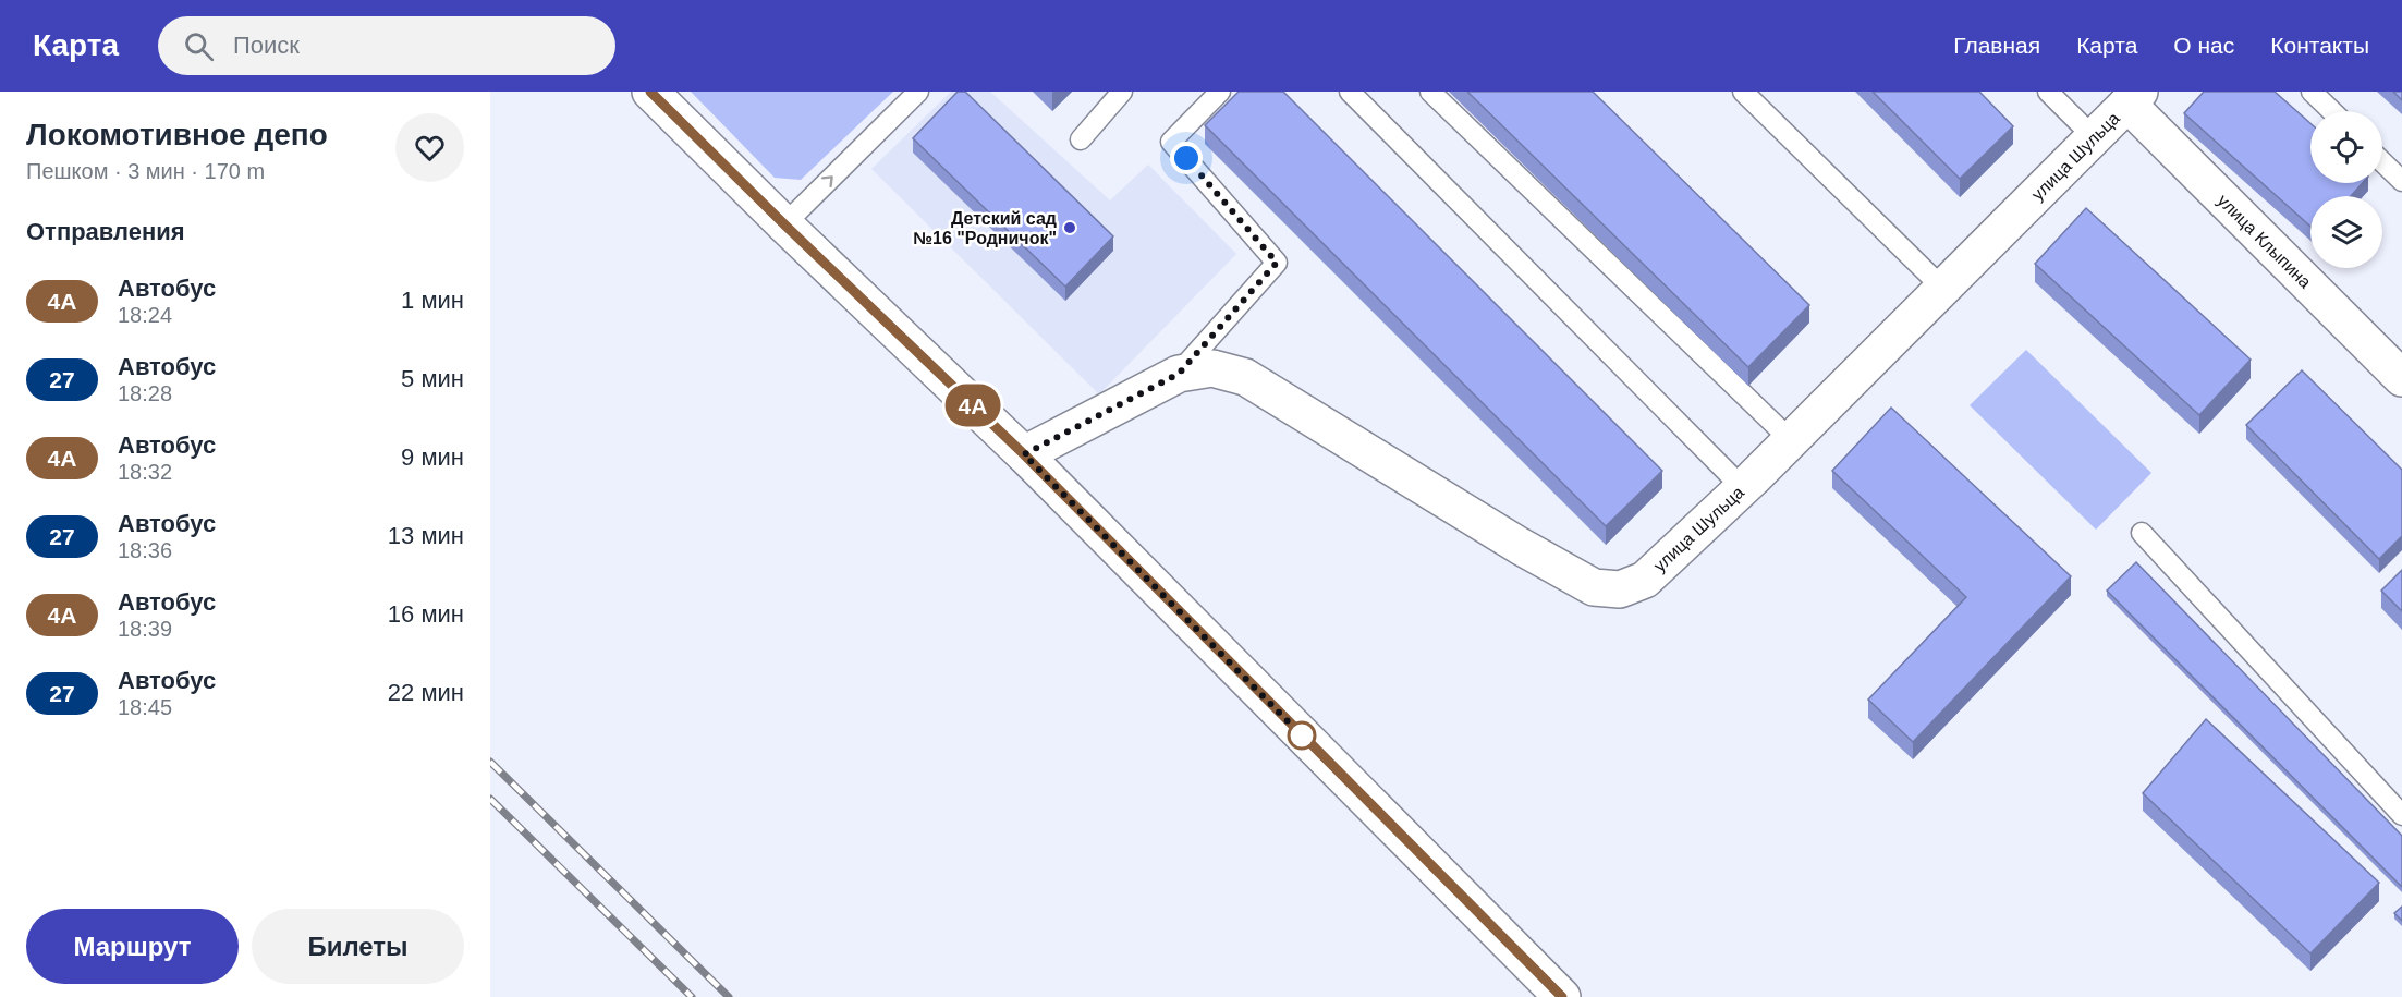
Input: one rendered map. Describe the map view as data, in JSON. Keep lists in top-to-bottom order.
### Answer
{
  "streets": {
    "street": ["улица Шульца", "улица Клыпина"]
  },
  "crossings": [
    ["улица Шульца", "улица Клыпина"]
  ],
  "places": ["Детский сад №16 \"Родничок\""],
  "lines": ["bus line 4А"],
  "page": {
    "header": "Карта",
    "search": "Поиск",
    "nav": [
      "Главная",
      "Карта",
      "О нас",
      "Контакты"
    ],
    "heading": [
      ["Локомотивное депо", "Пешком · 3 мин · 170 m"],
      "Отправления"
    ],
    "on_map": "4А",
    "list": [
      {
        "mark": "4А",
        "name": "Автобус",
        "note": "18:24",
        "value": "1 мин"
      },
      {
        "mark": "27",
        "name": "Автобус",
        "note": "18:28",
        "value": "5 мин"
      },
      {
        "mark": "4А",
        "name": "Автобус",
        "note": "18:32",
        "value": "9 мин"
      },
      {
        "mark": "27",
        "name": "Автобус",
        "note": "18:36",
        "value": "13 мин"
      },
      {
        "mark": "4А",
        "name": "Автобус",
        "note": "18:39",
        "value": "16 мин"
      },
      {
        "mark": "27",
        "name": "Автобус",
        "note": "18:45",
        "value": "22 мин"
      }
    ],
    "buttons": ["Маршрут", "Билеты"]
  }
}
